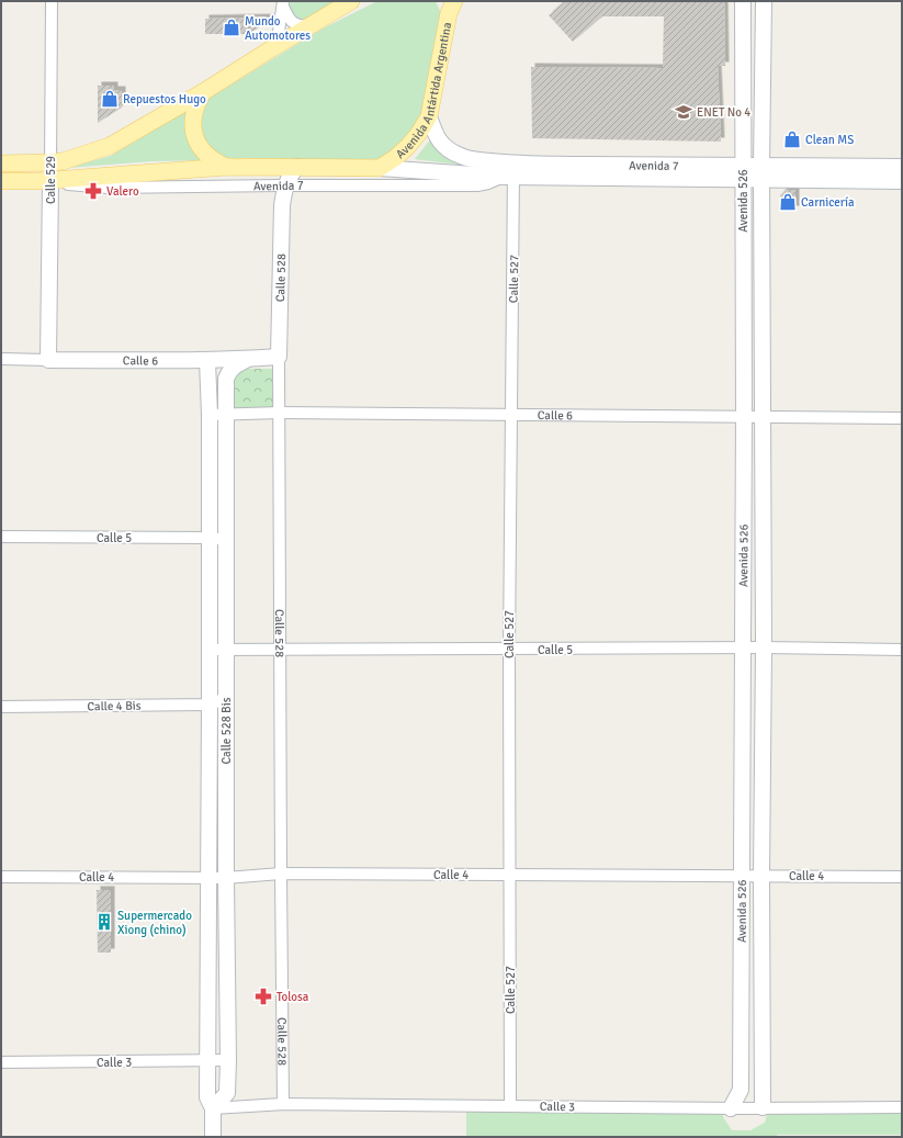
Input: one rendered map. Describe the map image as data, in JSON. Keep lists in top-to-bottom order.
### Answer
{
  "streets": {
    "main road": [
      "Avenida Antártida Argentina",
      "Avenida 7",
      "Calle 529",
      "Avenida 526",
      "Calle 528",
      "Calle 6",
      "Calle 528 Bis"
    ],
    "street": [
      "Calle 527",
      "Calle 5",
      "Calle 4 Bis",
      "Calle 4",
      "Calle 3"
    ]
  },
  "crossings": [
    ["Avenida Antártida Argentina", "Avenida 7"],
    ["Avenida 7", "Calle 529"],
    ["Avenida 7", "Avenida 526"],
    ["Avenida 7", "Calle 528"],
    ["Avenida 7", "Calle 527"],
    ["Calle 529", "Calle 6"],
    ["Avenida 526", "Calle 6"],
    ["Avenida 526", "Calle 5"],
    ["Avenida 526", "Calle 4"],
    ["Avenida 526", "Calle 3"],
    ["Calle 528", "Calle 6"],
    ["Calle 528", "Calle 5"],
    ["Calle 528", "Calle 4"],
    ["Calle 528", "Calle 3"],
    ["Calle 527", "Calle 6"],
    ["Calle 527", "Calle 5"],
    ["Calle 527", "Calle 4"],
    ["Calle 527", "Calle 3"],
    ["Calle 6", "Calle 528 Bis"],
    ["Calle 5", "Calle 528 Bis"],
    ["Calle 4 Bis", "Calle 528 Bis"],
    ["Calle 528 Bis", "Calle 4"],
    ["Calle 528 Bis", "Calle 3"]
  ],
  "places": {
    "shop": [
      "Mundo Automotores",
      "Repuestos Hugo",
      "Clean MS",
      "Carnicería"
    ],
    "school or university": ["ENET No 4"],
    "pharmacy": ["Valero", "Tolosa"],
    "building": ["Supermercado Xiong (chino)"]
  }
}
